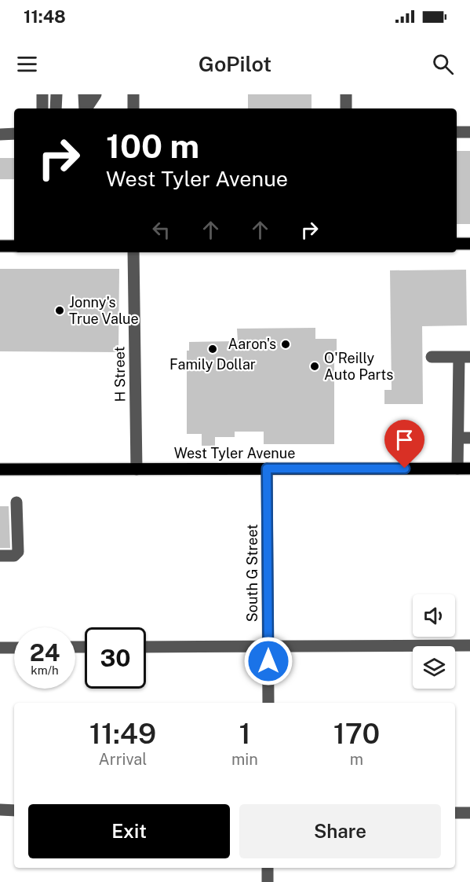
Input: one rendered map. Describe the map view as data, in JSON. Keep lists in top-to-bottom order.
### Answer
{
  "streets": {
    "main road": ["West Tyler Avenue"],
    "street": ["H Street", "South G Street"]
  },
  "crossings": [
    ["H Street", "West Tyler Avenue"],
    ["West Tyler Avenue", "South G Street"]
  ],
  "places": [
    "Jonny's True Value",
    "Aaron's",
    "Family Dollar",
    "O'Reilly Auto Parts"
  ],
  "page": {
    "status": "11:48",
    "header": "GoPilot",
    "turn": ["100 m", "West Tyler Avenue"],
    "speed": "24 km/h",
    "limit": "30",
    "eta": [
      "11:49",
      "Arrival",
      "1",
      "min",
      "170",
      "m"
    ],
    "buttons": ["Exit", "Share"]
  }
}
